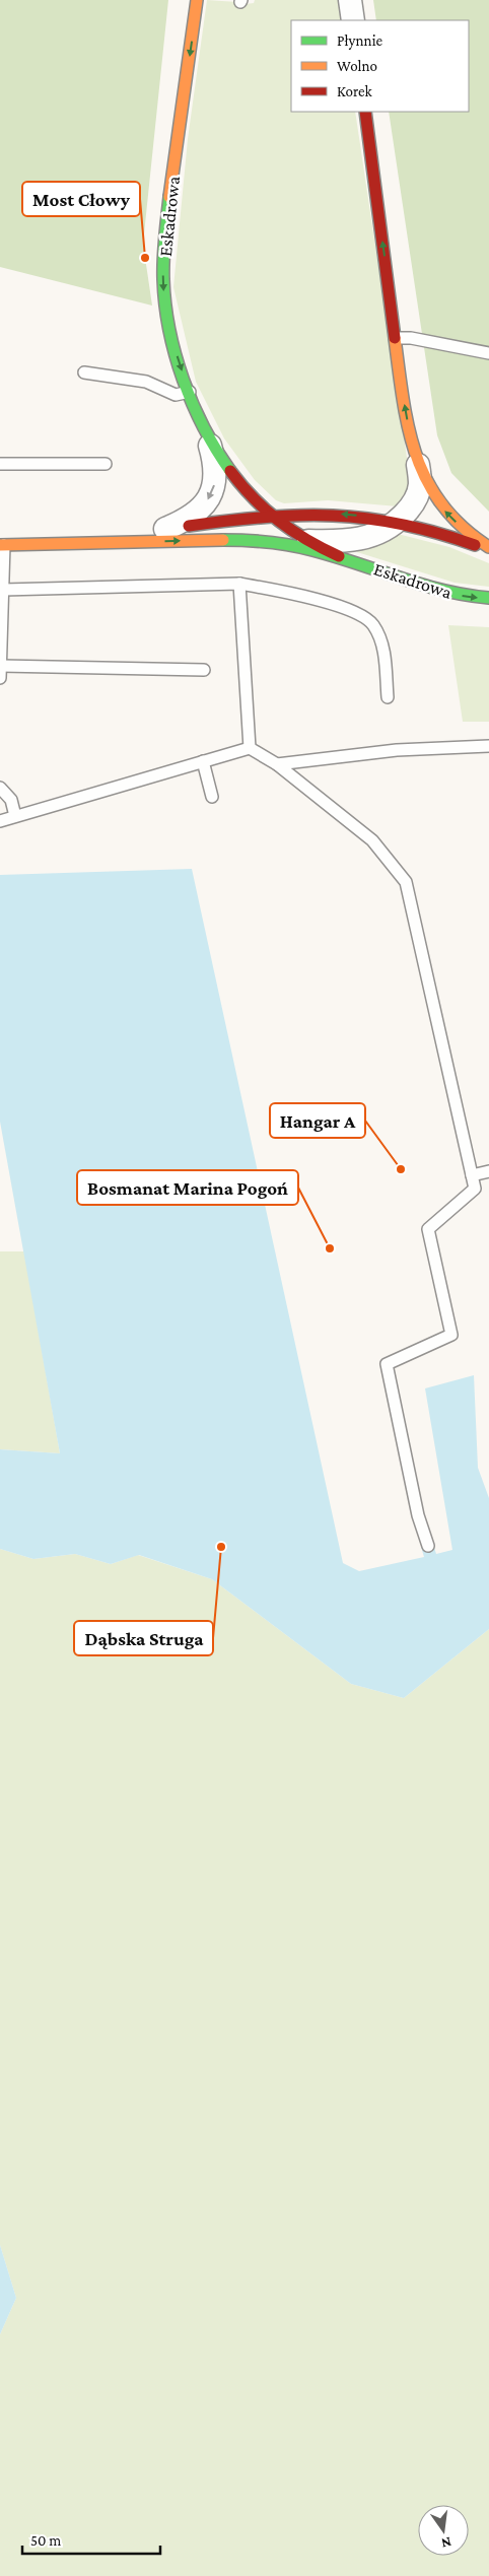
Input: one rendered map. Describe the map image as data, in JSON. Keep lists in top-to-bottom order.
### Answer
{
  "streets": {
    "street": ["Eskadrowa"]
  },
  "places": [
    "Most Cłowy",
    "Hangar A",
    "Bosmanat Marina Pogoń",
    "Dąbska Struga"
  ],
  "legend": ["Płynnie", "Wolno", "Korek"],
  "scale_bar": "50 m",
  "north": "bottom"
}
